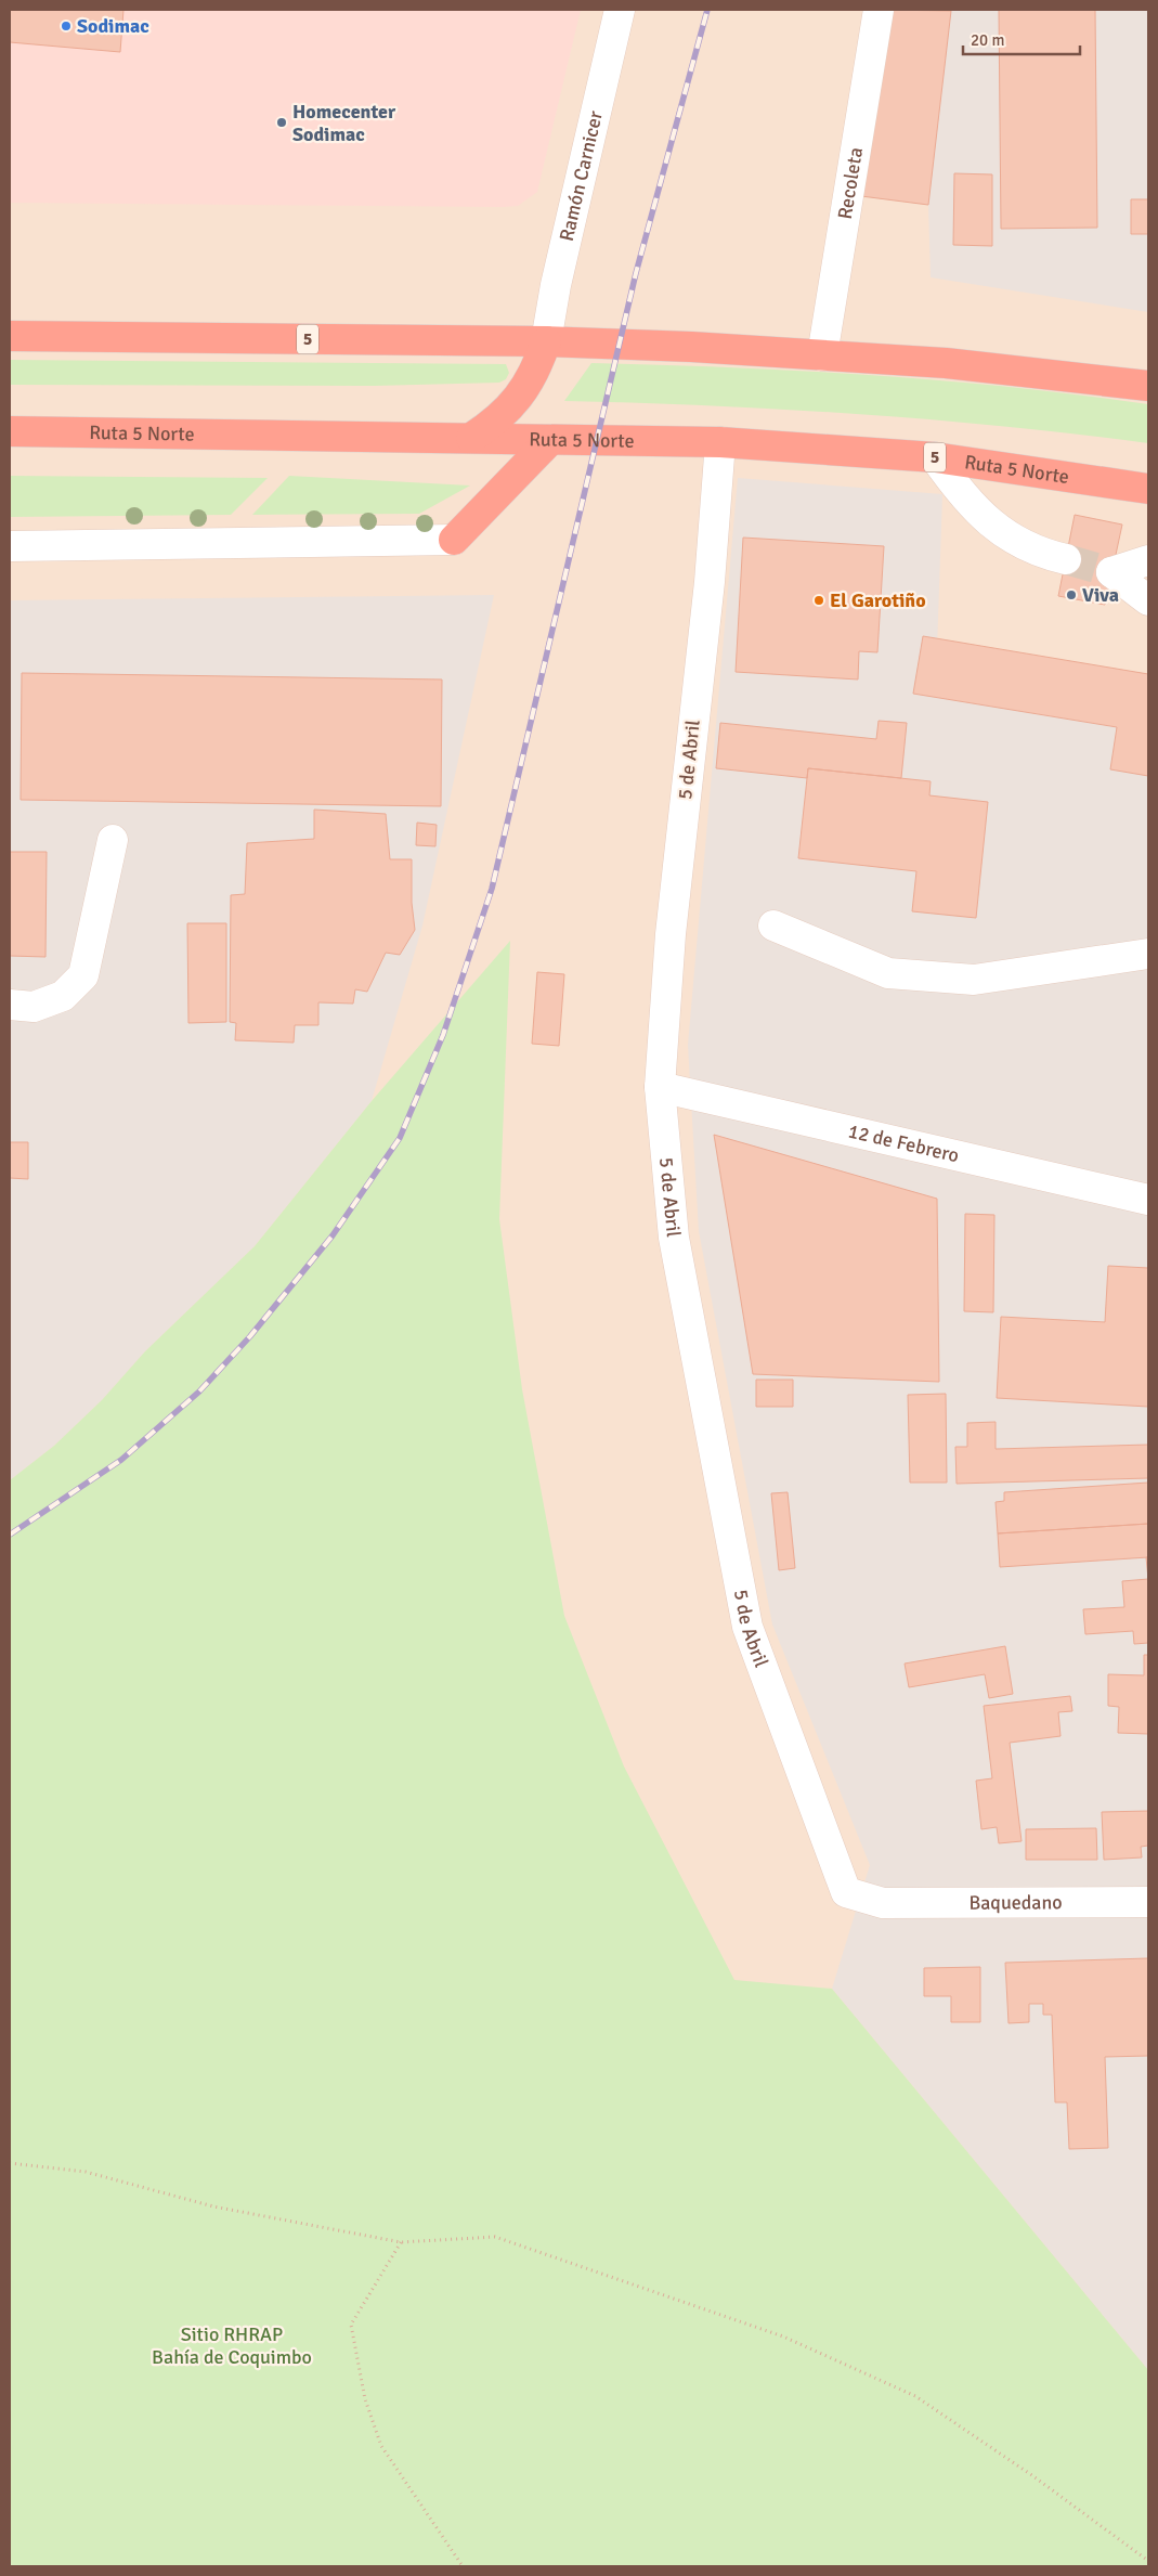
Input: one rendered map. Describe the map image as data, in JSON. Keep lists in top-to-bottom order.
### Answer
{
  "streets": {
    "highway": ["5", "Ruta 5 Norte"],
    "street": [
      "Ramón Carnicer",
      "Recoleta",
      "5 de Abril",
      "12 de Febrero",
      "Baquedano"
    ]
  },
  "crossings": [
    ["Ramón Carnicer", "5"],
    ["Recoleta", "5"],
    ["Ruta 5 Norte", "5 de Abril"],
    ["5 de Abril", "12 de Febrero"],
    ["5 de Abril", "Baquedano"]
  ],
  "parks": ["Sitio RHRAP Bahía de Coquimbo"],
  "places": [
    "Sodimac",
    "Homecenter Sodimac",
    "Viva",
    "El Garotiño"
  ],
  "scale_bar": "20 m"
}
